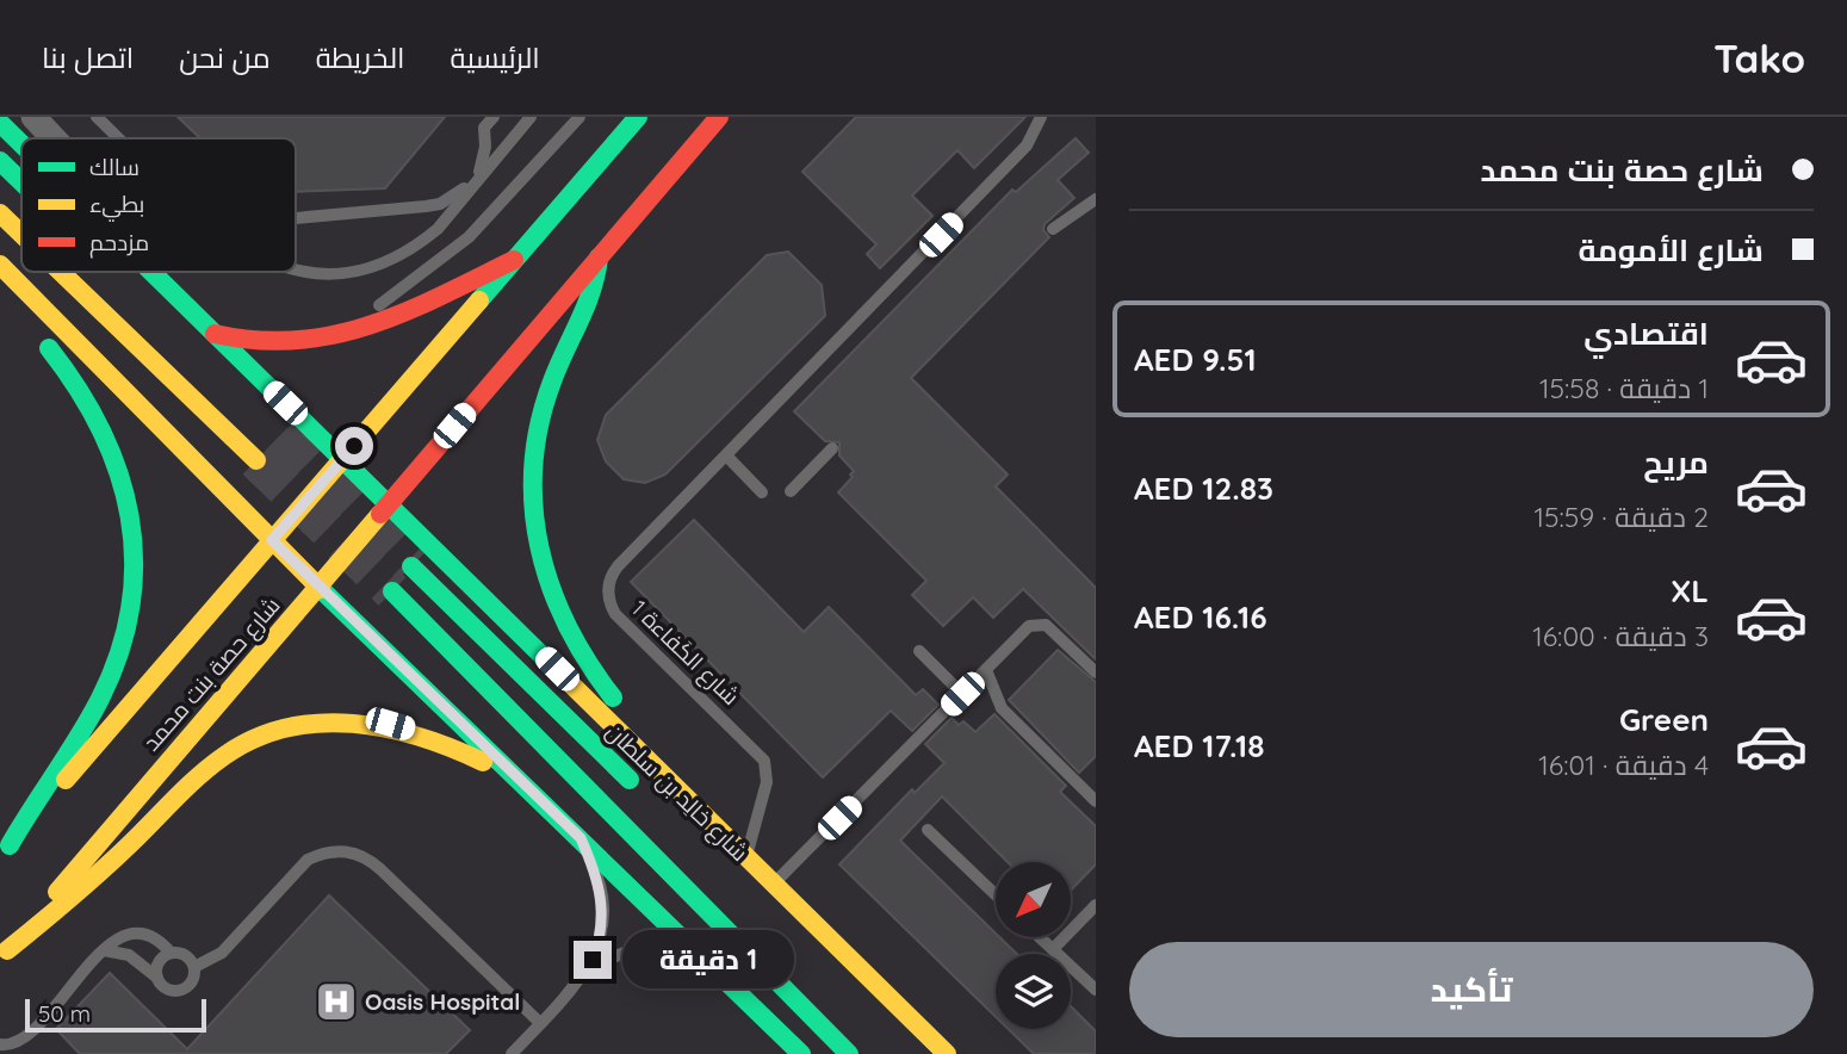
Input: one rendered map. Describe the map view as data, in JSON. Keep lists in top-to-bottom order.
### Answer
{
  "streets": {
    "main road": ["شارع حصة بنت محمد", "شارع خالِد بن سلطان"],
    "lane": ["شارع الكَفاءة 1"]
  },
  "places": {
    "hospital": ["Oasis Hospital"]
  },
  "legend": ["سالك", "بطيء", "مزدحم"],
  "scale_bar": "50 m",
  "north": "bottom left",
  "page": {
    "header": "Tako",
    "nav": [
      "الرئيسية",
      "الخريطة",
      "من نحن",
      "اتصل بنا"
    ],
    "banner": ["شارع حصة بنت محمد", "شارع الأمومة"],
    "list": [
      {
        "name": "اقتصادي",
        "note": "1 دقيقة · 15:58",
        "value": "AED 9.51"
      },
      {
        "name": "مريح",
        "note": "2 دقيقة · 15:59",
        "value": "AED 12.83"
      },
      {
        "name": "XL",
        "note": "3 دقيقة · 16:00",
        "value": "AED 16.16"
      },
      {
        "name": "Green",
        "note": "4 دقيقة · 16:01",
        "value": "AED 17.18"
      }
    ],
    "buttons": "تأكيد",
    "bubble": "1 دقيقة",
    "scale": "50 m"
  }
}
